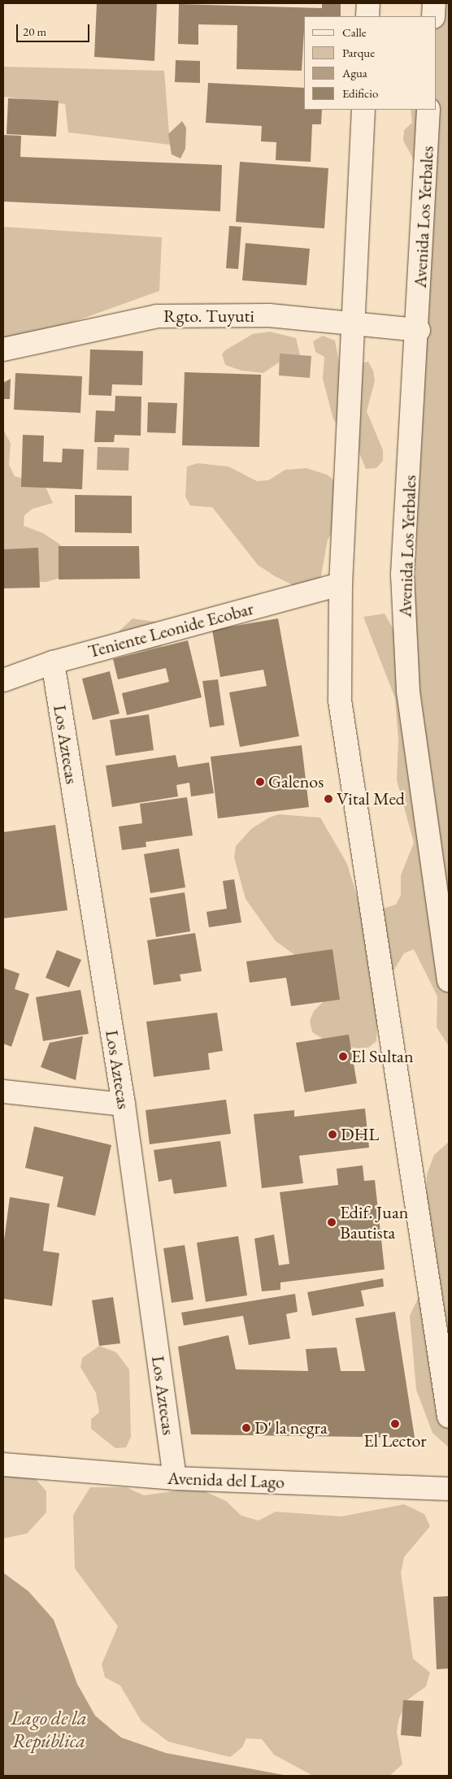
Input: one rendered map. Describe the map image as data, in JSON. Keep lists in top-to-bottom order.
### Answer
{
  "streets": {
    "street": [
      "Avenida Los Yerbales",
      "Rgto. Tuyuti",
      "Teniente Leonide Ecobar",
      "Los Aztecas",
      "Avenida del Lago"
    ]
  },
  "crossings": [
    ["Avenida Los Yerbales", "Rgto. Tuyuti"],
    ["Teniente Leonide Ecobar", "Los Aztecas"],
    ["Los Aztecas", "Avenida del Lago"]
  ],
  "water": ["Lago de la República"],
  "places": [
    "Galenos",
    "Vital Med",
    "El Sultan",
    "DHL",
    "Edif. Juan Bautista",
    "El Lector",
    "D' la negra"
  ],
  "legend": [
    "Calle",
    "Parque",
    "Agua",
    "Edificio"
  ],
  "scale_bar": "20 m"
}
